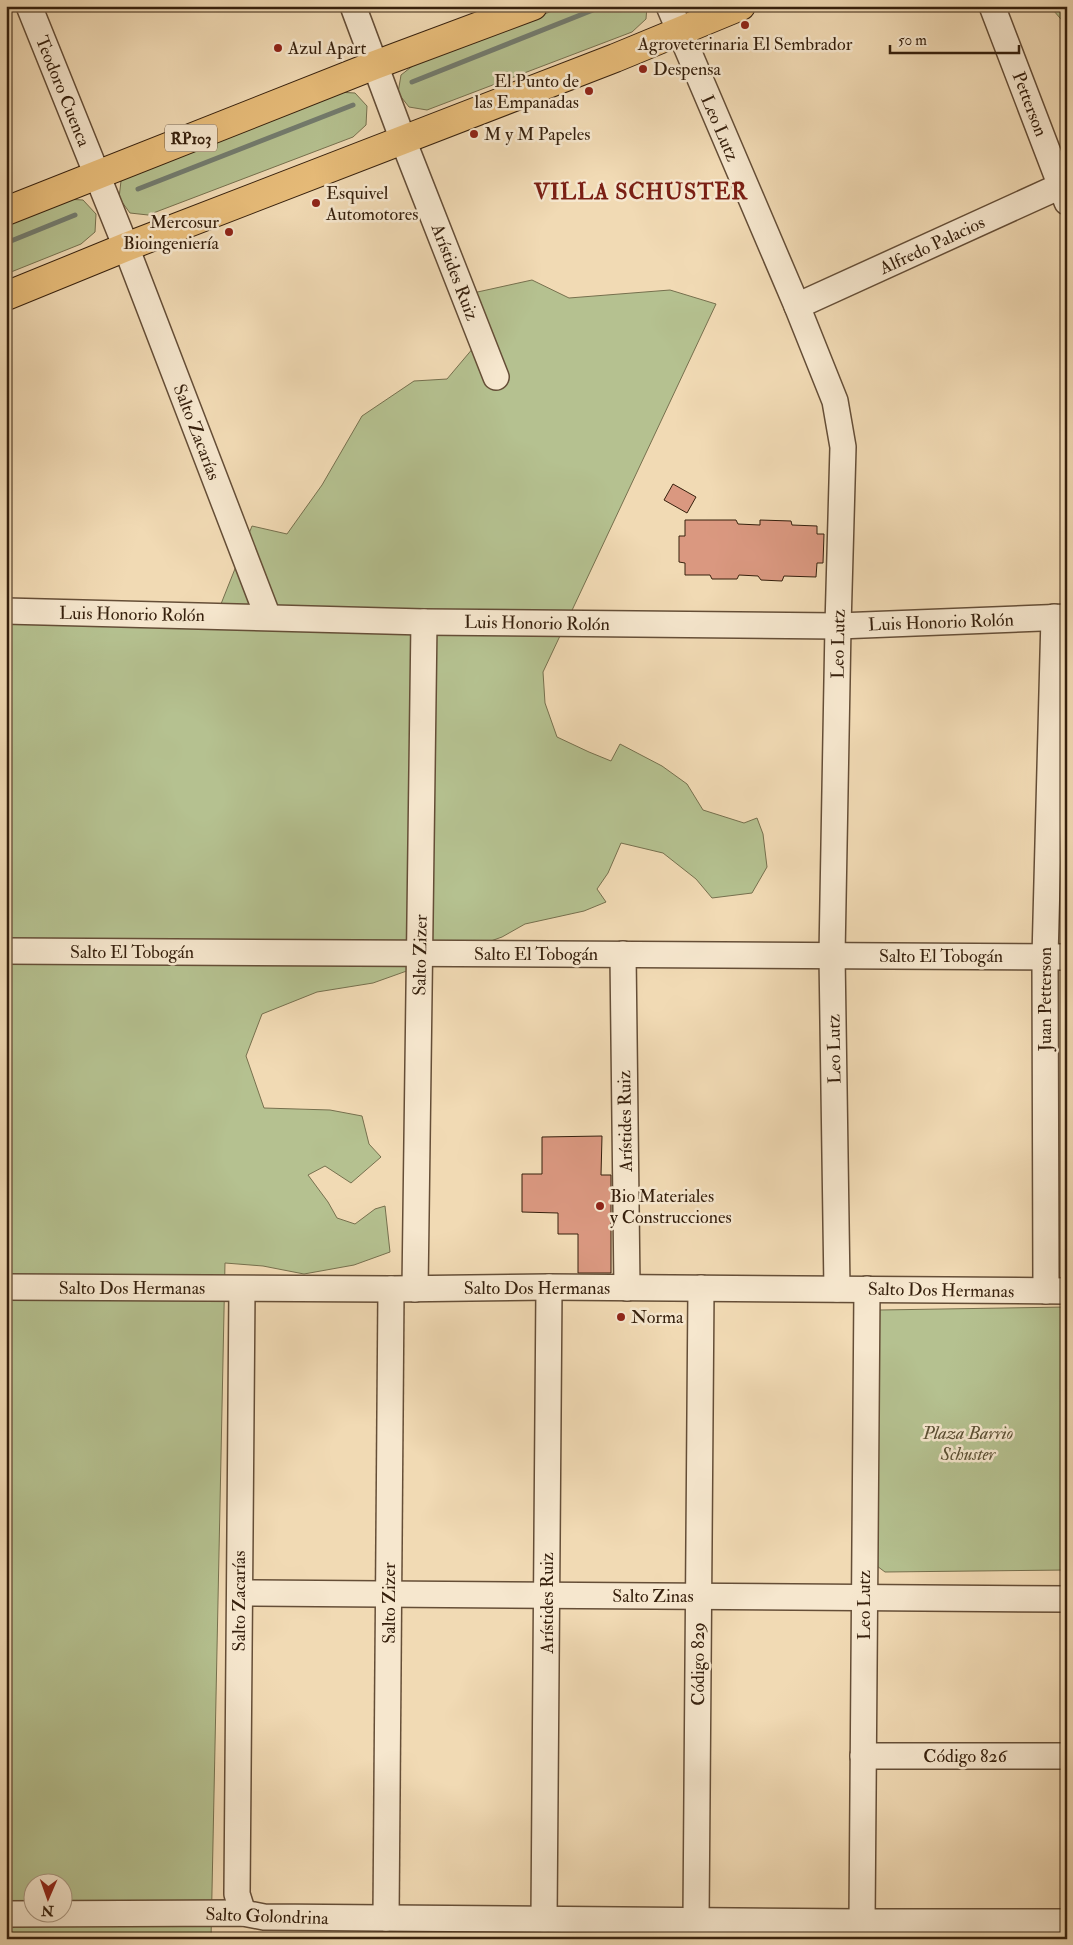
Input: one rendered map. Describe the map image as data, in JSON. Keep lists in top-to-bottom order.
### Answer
{
  "streets": {
    "main road": ["RP103"],
    "street": [
      "Teodoro Cuenca",
      "Petterson",
      "Leo Lutz",
      "Alfredo Palacios",
      "Arístides Ruiz",
      "Salto Zacarías",
      "Luis Honorio Rolón",
      "Salto El Tobogán",
      "Salto Zizer",
      "Juan Petterson",
      "Salto Dos Hermanas",
      "Salto Zinas",
      "Código 829",
      "Código 826",
      "Salto Golondrina"
    ]
  },
  "crossings": [
    ["Teodoro Cuenca", "RP103"],
    ["Teodoro Cuenca", "Salto Zacarías"],
    ["Petterson", "Alfredo Palacios"],
    ["Leo Lutz", "Alfredo Palacios"],
    ["Leo Lutz", "Luis Honorio Rolón"],
    ["Leo Lutz", "Salto El Tobogán"],
    ["Leo Lutz", "Salto Dos Hermanas"],
    ["Leo Lutz", "Salto Zinas"],
    ["Leo Lutz", "Código 826"],
    ["Leo Lutz", "Salto Golondrina"],
    ["RP103", "Arístides Ruiz"],
    ["Arístides Ruiz", "Salto El Tobogán"],
    ["Arístides Ruiz", "Salto Dos Hermanas"],
    ["Arístides Ruiz", "Salto Zinas"],
    ["Arístides Ruiz", "Salto Golondrina"],
    ["Salto Zacarías", "Luis Honorio Rolón"],
    ["Salto Zacarías", "Salto Dos Hermanas"],
    ["Salto Zacarías", "Salto Zinas"],
    ["Salto Zacarías", "Salto Golondrina"],
    ["Luis Honorio Rolón", "Salto Zizer"],
    ["Luis Honorio Rolón", "Juan Petterson"],
    ["Salto El Tobogán", "Salto Zizer"],
    ["Salto El Tobogán", "Juan Petterson"],
    ["Salto Zizer", "Salto Dos Hermanas"],
    ["Salto Zizer", "Salto Zinas"],
    ["Salto Zizer", "Salto Golondrina"],
    ["Juan Petterson", "Salto Dos Hermanas"],
    ["Salto Dos Hermanas", "Código 829"],
    ["Salto Zinas", "Código 829"],
    ["Código 829", "Salto Golondrina"]
  ],
  "districts": ["VILLA SCHUSTER"],
  "parks": ["Plaza Barrio Schuster"],
  "places": [
    "Agroveterinaria El Sembrador",
    "Azul Apart",
    "Despensa",
    "El Punto de las Empanadas",
    "M y M Papeles",
    "Esquivel Automotores",
    "Mercosur Bioingeniería",
    "Bio Materiales y Construcciones",
    "Norma"
  ],
  "scale_bar": "50 m",
  "north": "bottom"
}
